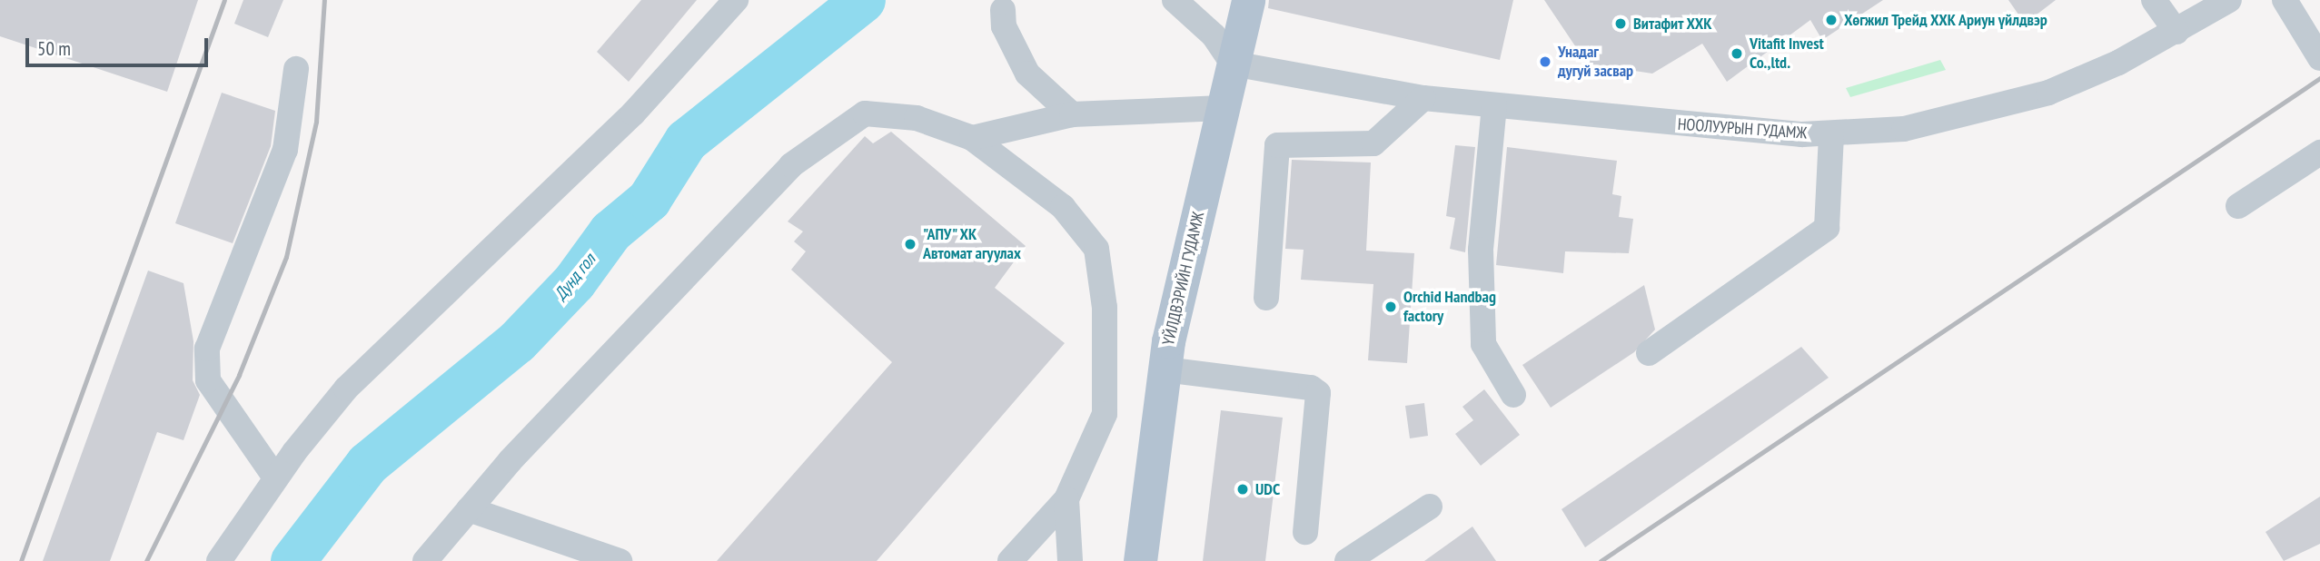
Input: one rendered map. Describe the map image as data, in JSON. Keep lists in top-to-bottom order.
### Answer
{
  "streets": {
    "main road": ["YЙЛДВЭРИЙН ГУДАМЖ"],
    "street": ["НООЛУУРЫН ГУДАМЖ"]
  },
  "crossings": [
    ["НООЛУУРЫН ГУДАМЖ", "YЙЛДВЭРИЙН ГУДАМЖ"]
  ],
  "water": ["Дунд гол"],
  "places": [
    "Хөгжил Трейд ХХК Ариун үйлдвэр",
    "Витафит ХХК",
    "Vitafit Invest Co.,ltd.",
    "Унадаг дугуй засвар",
    "\"АПУ\" ХК Автомат агуулах",
    "Orchid Handbag factory",
    "UDC"
  ],
  "scale_bar": "50 m"
}
